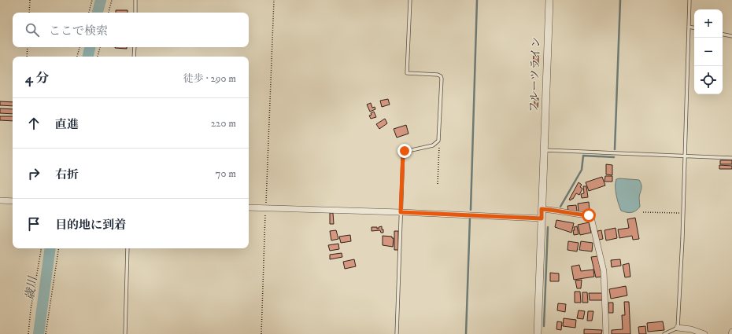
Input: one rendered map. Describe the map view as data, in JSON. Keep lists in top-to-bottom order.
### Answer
{
  "streets": {
    "street": ["フルーツライン"]
  },
  "water": ["歳川"],
  "page": {
    "map_buttons": ["+", "−"],
    "search": "ここで検索",
    "heading": ["4 分", "徒歩 · 290 m"],
    "list": [
      ["直進", "220 m"],
      ["右折", "70 m"],
      "目的地に到着"
    ]
  }
}
